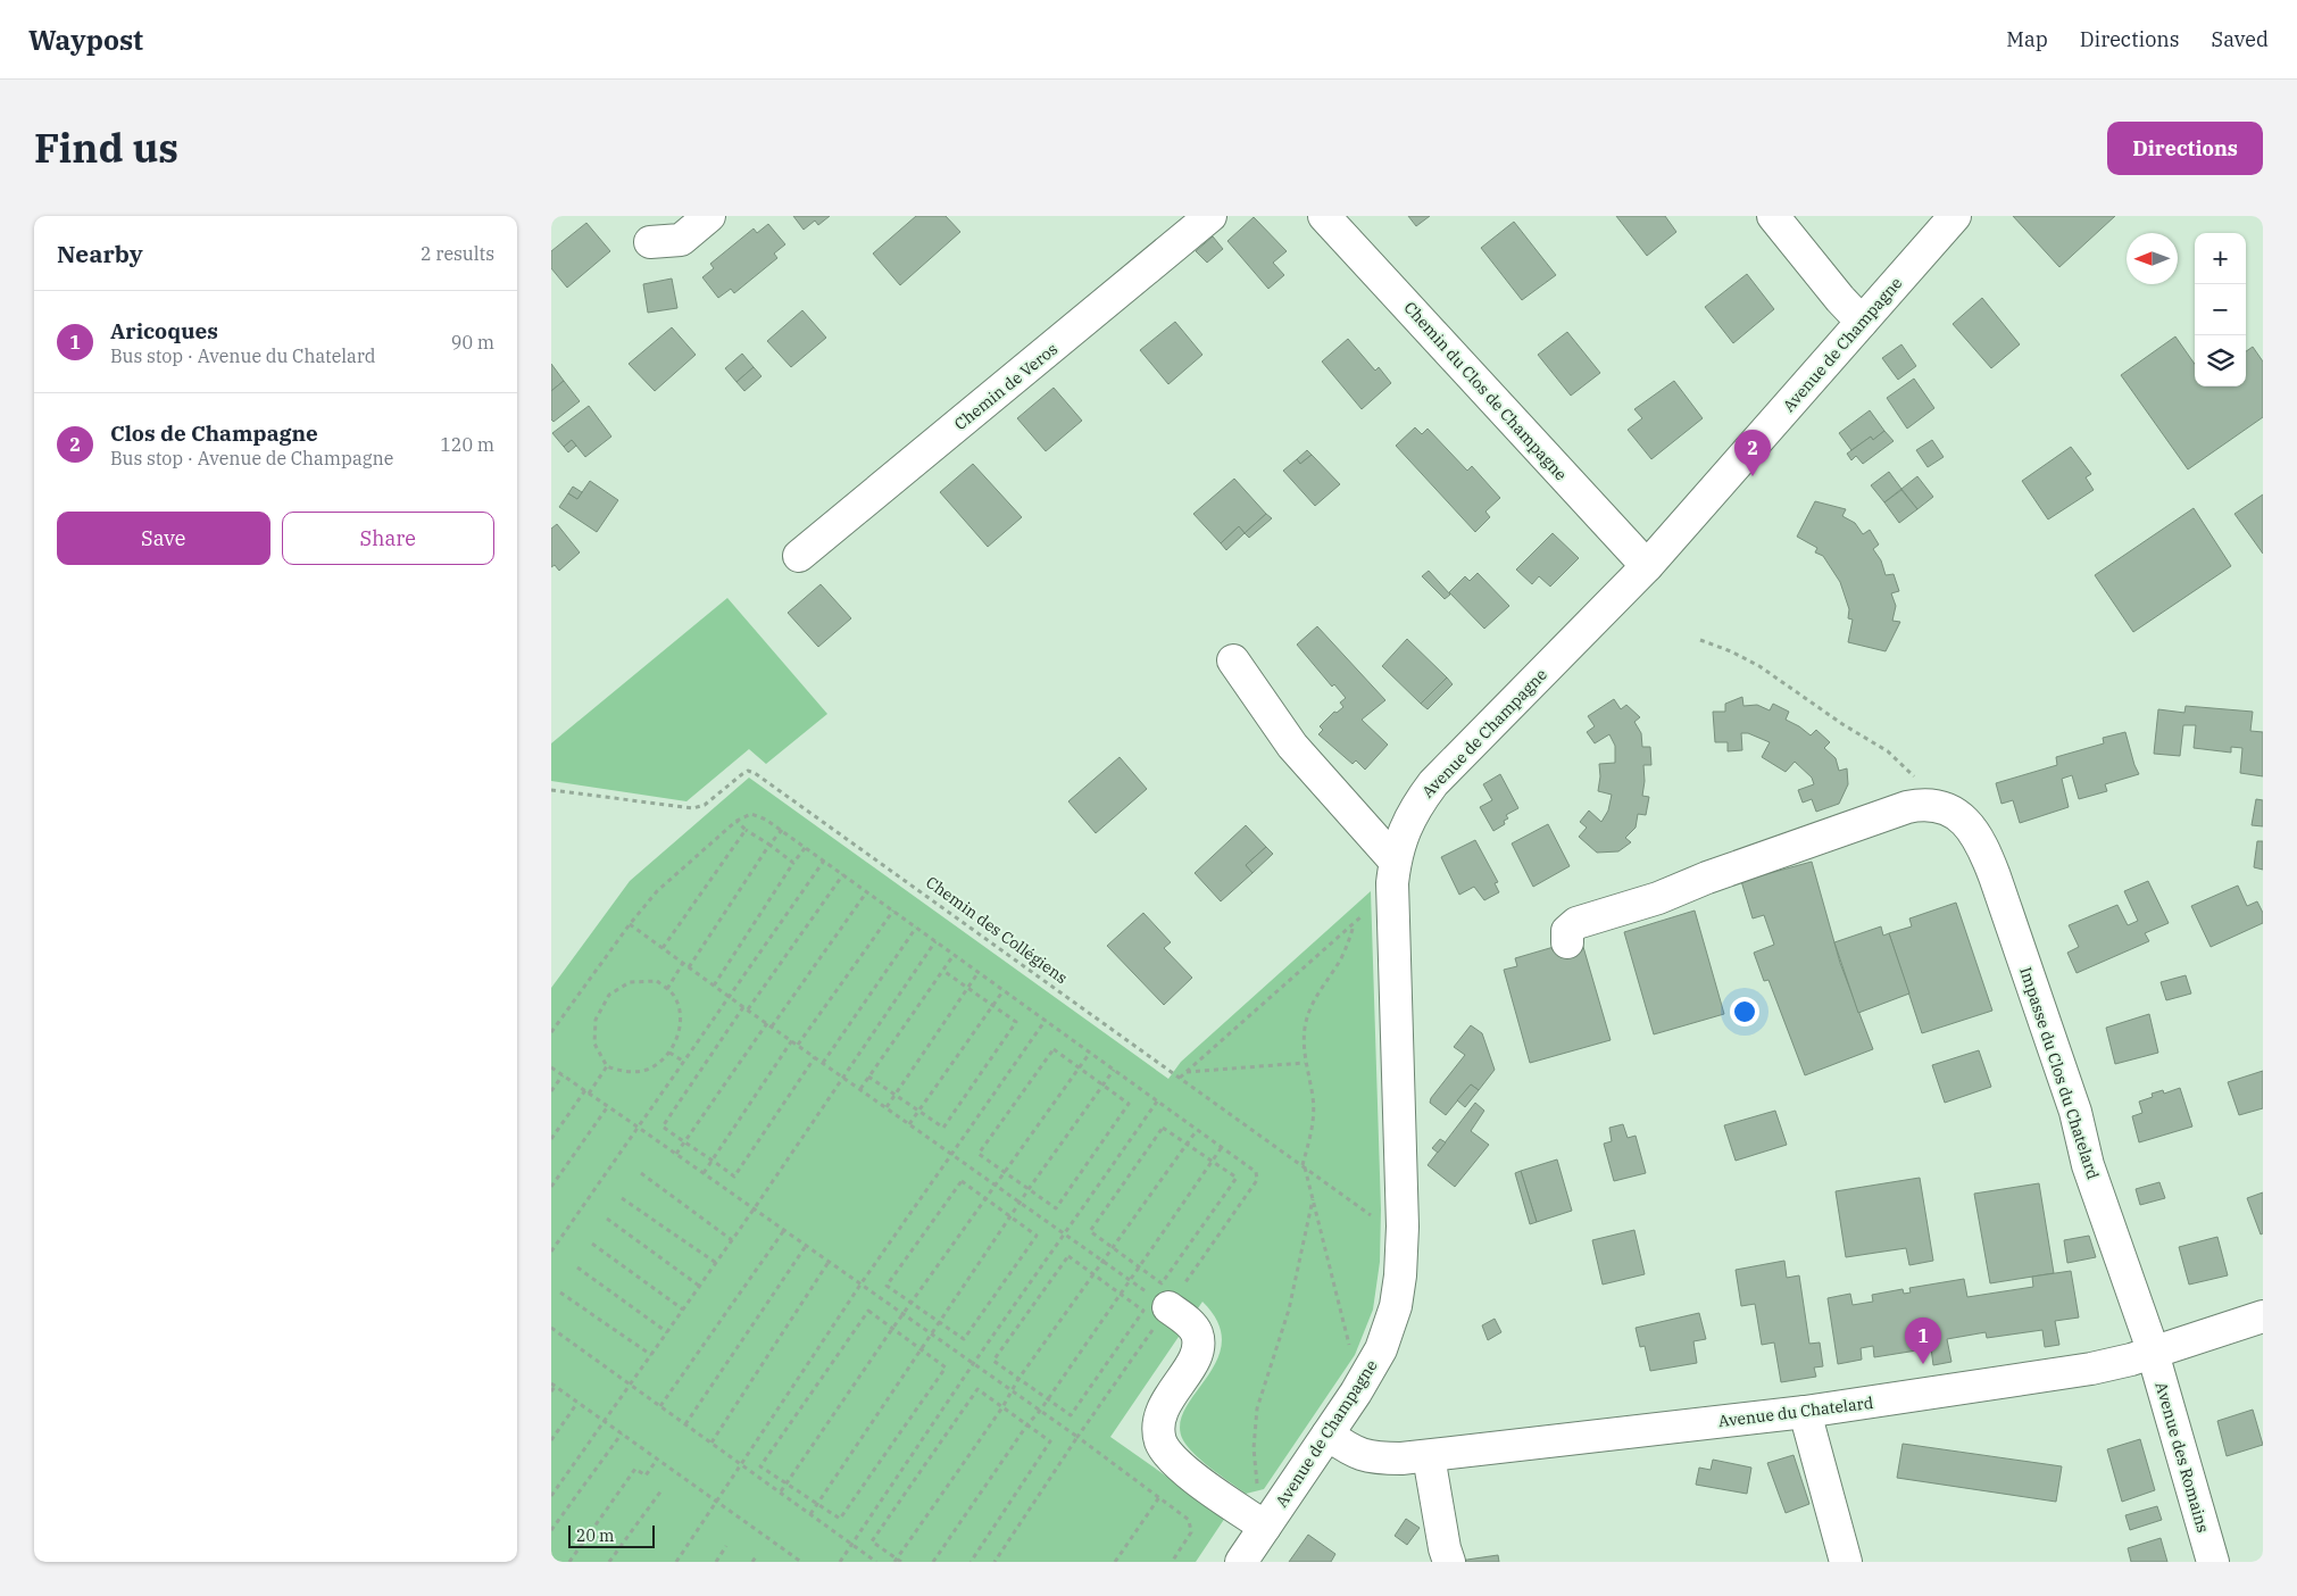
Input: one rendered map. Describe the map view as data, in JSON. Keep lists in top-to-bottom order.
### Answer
{
  "streets": {
    "street": [
      "Avenue de Champagne",
      "Chemin de Veros",
      "Chemin du Clos de Champagne",
      "Impasse du Clos du Chatelard",
      "Avenue du Chatelard",
      "Avenue des Romains"
    ],
    "path": ["Chemin des Collégiens"]
  },
  "crossings": [
    ["Avenue de Champagne", "Chemin du Clos de Champagne"],
    ["Avenue de Champagne", "Chemin des Collégiens"],
    ["Avenue de Champagne", "Avenue du Chatelard"],
    ["Impasse du Clos du Chatelard", "Avenue du Chatelard"],
    ["Impasse du Clos du Chatelard", "Avenue des Romains"],
    ["Avenue du Chatelard", "Avenue des Romains"]
  ],
  "scale_bar": "20 m",
  "north": "left",
  "page": {
    "header": "Waypost",
    "nav": ["Map", "Directions", "Saved"],
    "title": "Find us",
    "buttons": [
      "Directions",
      ["Save", "Share"]
    ],
    "heading": ["Nearby", "2 results"],
    "map_buttons": ["+", "−"],
    "list": [
      {
        "mark": "1",
        "name": "Aricoques",
        "note": "Bus stop · Avenue du Chatelard",
        "value": "90 m"
      },
      {
        "mark": "2",
        "name": "Clos de Champagne",
        "note": "Bus stop · Avenue de Champagne",
        "value": "120 m"
      }
    ],
    "pins": ["2", "1"],
    "scale": "20 m"
  }
}
